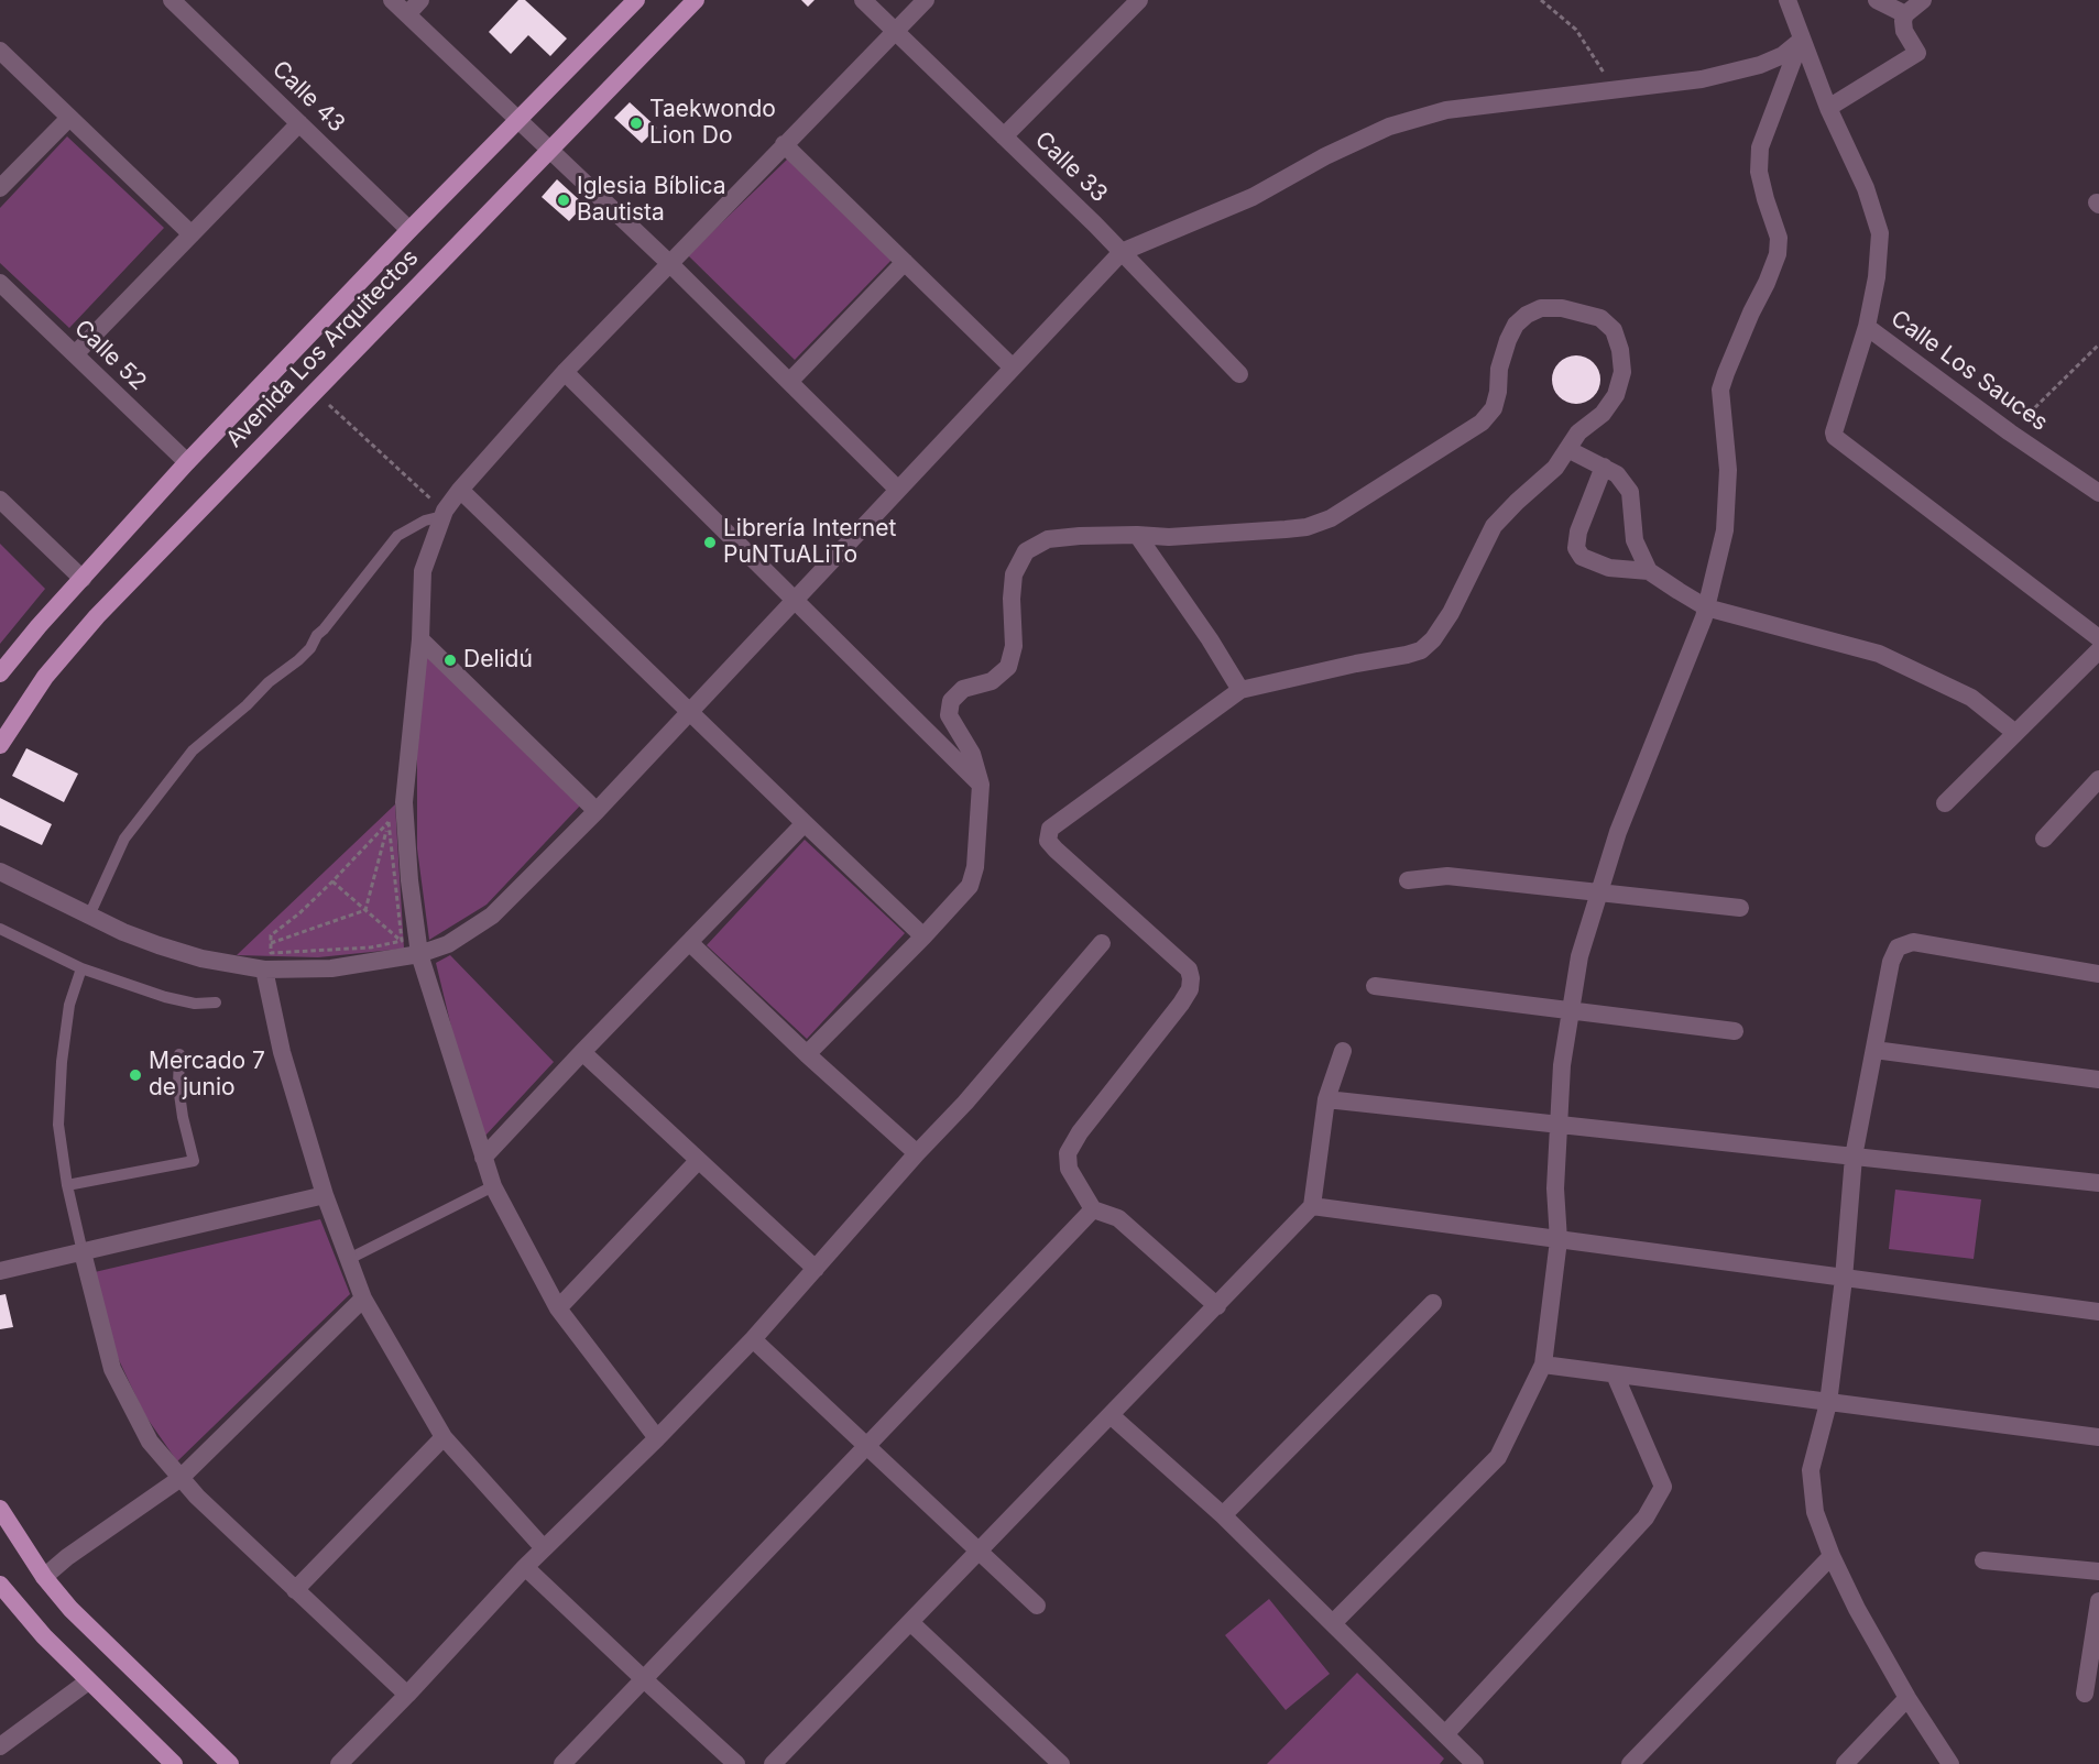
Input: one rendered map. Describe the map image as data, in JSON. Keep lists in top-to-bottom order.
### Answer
{
  "streets": {
    "main road": ["Avenida Los Arquitectos"],
    "street": [
      "Calle 43",
      "Calle 33",
      "Calle 52",
      "Calle Los Sauces"
    ]
  },
  "crossings": [
    ["Calle 43", "Avenida Los Arquitectos"],
    ["Avenida Los Arquitectos", "Calle 52"]
  ],
  "places": [
    "Taekwondo Lion Do",
    "Iglesia Bíblica Bautista",
    "Librería Internet PuNTuALiTo",
    "Delidú",
    "Mercado 7 de junio"
  ]
}
